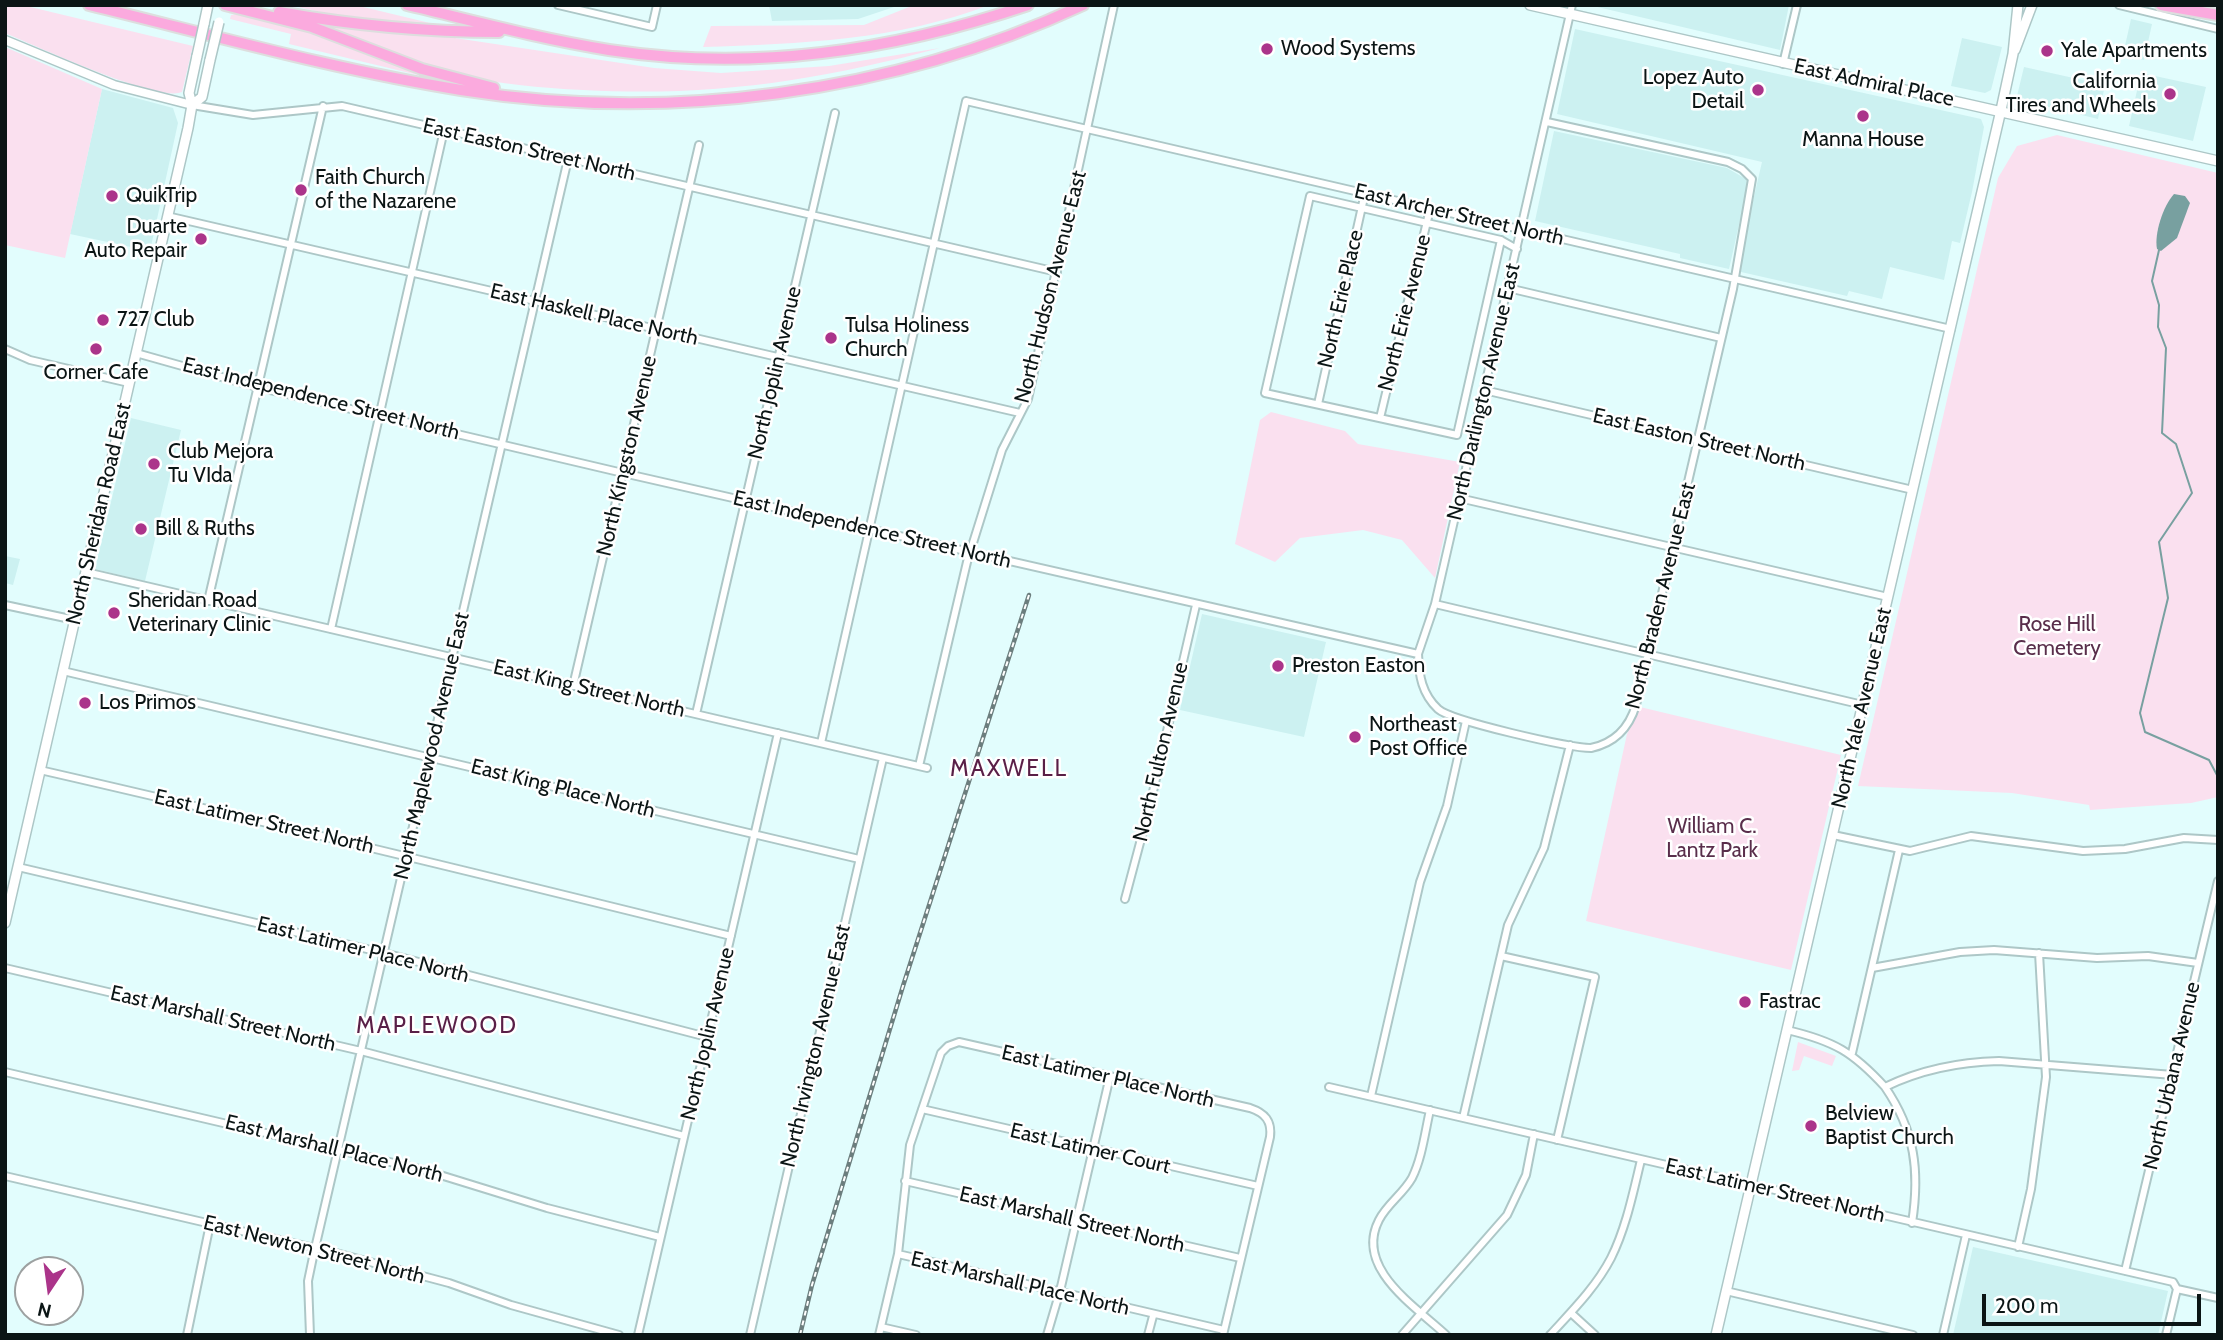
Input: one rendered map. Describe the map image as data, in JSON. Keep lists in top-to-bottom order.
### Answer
{
  "streets": {
    "main road": ["East Admiral Place", "North Sheridan Road East", "North Yale Avenue East"],
    "street": [
      "East Easton Street North",
      "East Archer Street North",
      "North Hudson Avenue East",
      "North Erie Place",
      "North Erie Avenue",
      "East Haskell Place North",
      "North Joplin Avenue",
      "North Darlington Avenue East",
      "East Independence Street North",
      "North Kingston Avenue",
      "North Braden Avenue East",
      "East King Street North",
      "North Maplewood Avenue East",
      "North Fulton Avenue",
      "East King Place North",
      "East Latimer Street North",
      "East Latimer Place North",
      "East Marshall Street North",
      "North Irvington Avenue East",
      "North Urbana Avenue",
      "East Marshall Place North",
      "East Latimer Court",
      "East Newton Street North"
    ]
  },
  "crossings": [
    ["East Admiral Place", "North Darlington Avenue East"],
    ["East Admiral Place", "North Yale Avenue East"],
    ["East Easton Street North", "East Archer Street North"],
    ["East Easton Street North", "North Hudson Avenue East"],
    ["East Easton Street North", "North Joplin Avenue"],
    ["East Easton Street North", "North Darlington Avenue East"],
    ["East Easton Street North", "North Kingston Avenue"],
    ["East Easton Street North", "North Sheridan Road East"],
    ["East Easton Street North", "North Braden Avenue East"],
    ["East Easton Street North", "North Yale Avenue East"],
    ["East Easton Street North", "North Maplewood Avenue East"],
    ["East Archer Street North", "North Hudson Avenue East"],
    ["East Archer Street North", "North Erie Place"],
    ["East Archer Street North", "North Erie Avenue"],
    ["East Archer Street North", "North Darlington Avenue East"],
    ["East Archer Street North", "North Braden Avenue East"],
    ["East Archer Street North", "North Yale Avenue East"],
    ["North Hudson Avenue East", "East Haskell Place North"],
    ["North Hudson Avenue East", "East Independence Street North"],
    ["North Hudson Avenue East", "East King Street North"],
    ["North Erie Avenue", "North Darlington Avenue East"],
    ["East Haskell Place North", "North Joplin Avenue"],
    ["East Haskell Place North", "North Kingston Avenue"],
    ["East Haskell Place North", "North Sheridan Road East"],
    ["East Haskell Place North", "North Maplewood Avenue East"],
    ["North Joplin Avenue", "East Independence Street North"],
    ["North Joplin Avenue", "East King Street North"],
    ["North Joplin Avenue", "East King Place North"],
    ["North Joplin Avenue", "East Latimer Street North"],
    ["North Joplin Avenue", "East Latimer Place North"],
    ["North Joplin Avenue", "East Marshall Street North"],
    ["North Joplin Avenue", "East Marshall Place North"],
    ["North Darlington Avenue East", "East Independence Street North"],
    ["North Darlington Avenue East", "North Braden Avenue East"],
    ["East Independence Street North", "North Kingston Avenue"],
    ["East Independence Street North", "North Sheridan Road East"],
    ["East Independence Street North", "North Maplewood Avenue East"],
    ["East Independence Street North", "North Fulton Avenue"],
    ["North Kingston Avenue", "East King Street North"],
    ["North Sheridan Road East", "East King Street North"],
    ["North Sheridan Road East", "East King Place North"],
    ["North Sheridan Road East", "East Latimer Street North"],
    ["North Sheridan Road East", "East Latimer Place North"],
    ["East King Street North", "North Maplewood Avenue East"],
    ["East King Street North", "North Irvington Avenue East"],
    ["North Yale Avenue East", "East Latimer Street North"],
    ["North Maplewood Avenue East", "East King Place North"],
    ["North Maplewood Avenue East", "East Latimer Street North"],
    ["North Maplewood Avenue East", "East Latimer Place North"],
    ["North Maplewood Avenue East", "East Marshall Street North"],
    ["North Maplewood Avenue East", "East Marshall Place North"],
    ["North Maplewood Avenue East", "East Newton Street North"],
    ["East King Place North", "North Irvington Avenue East"],
    ["East Latimer Street North", "North Urbana Avenue"],
    ["East Latimer Place North", "East Latimer Court"]
  ],
  "districts": ["MAXWELL", "MAPLEWOOD"],
  "parks": ["Rose Hill Cemetery", "William C. Lantz Park"],
  "places": [
    "Wood Systems",
    "Yale Apartments",
    "Lopez Auto Detail",
    "California Tires and Wheels",
    "Manna House",
    "Faith Church of the Nazarene",
    "QuikTrip",
    "Duarte Auto Repair",
    "727 Club",
    "Tulsa Holiness Church",
    "Corner Cafe",
    "Club Mejora Tu VIda",
    "Bill & Ruths",
    "Sheridan Road Veterinary Clinic",
    "Preston Easton",
    "Los Primos",
    "Northeast Post Office",
    "Fastrac",
    "Belview Baptist Church"
  ],
  "scale_bar": "200 m",
  "north": "bottom"
}
